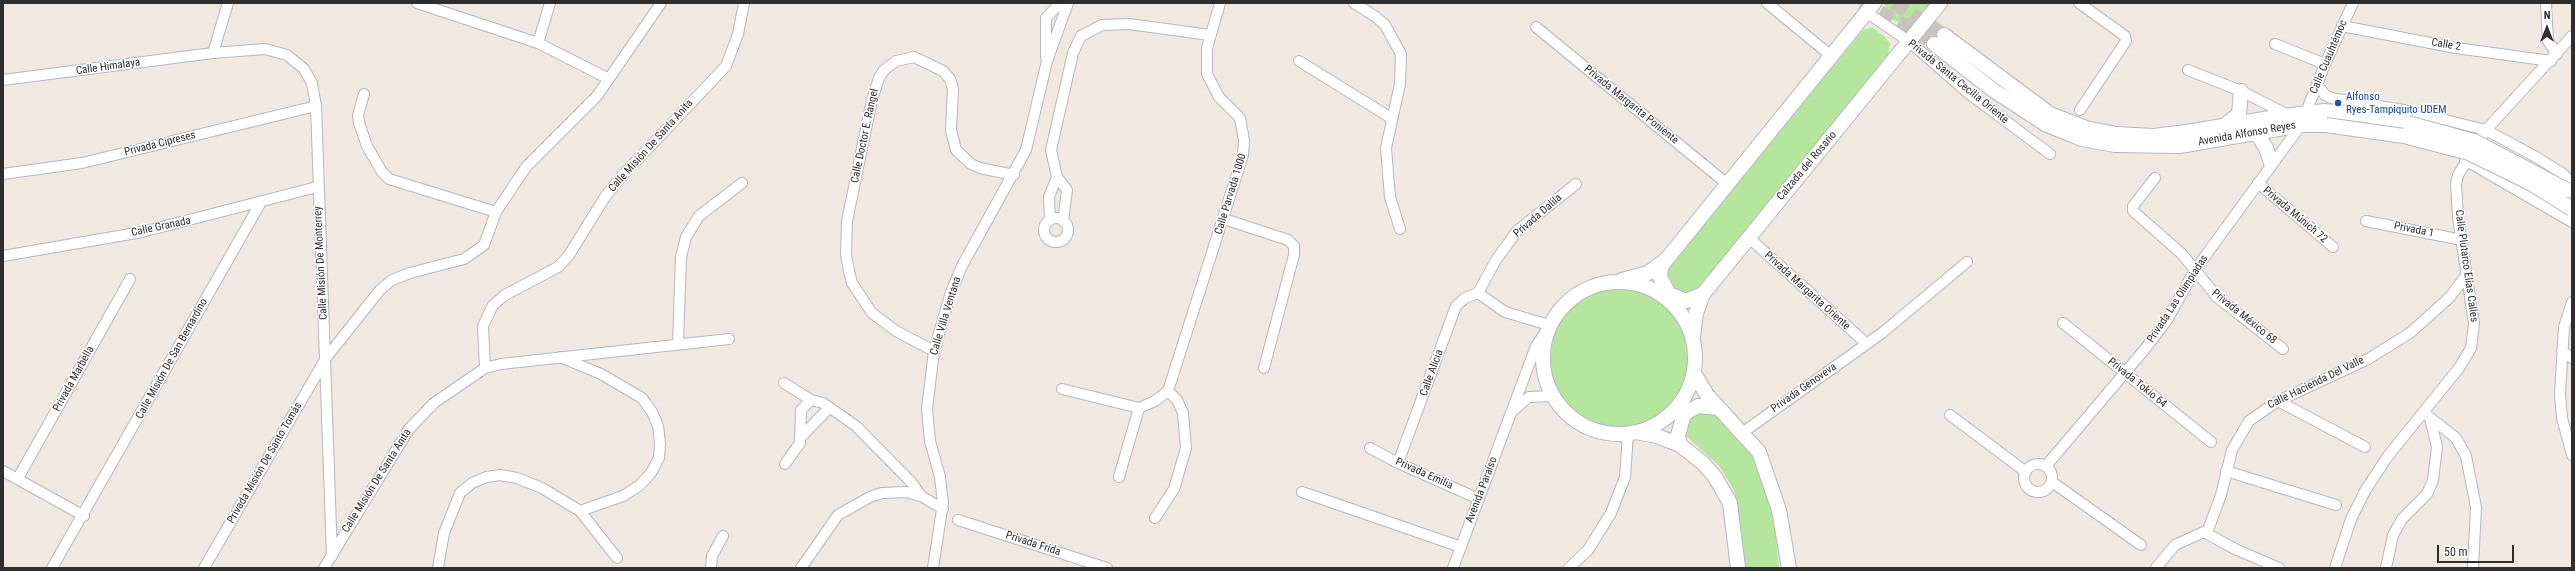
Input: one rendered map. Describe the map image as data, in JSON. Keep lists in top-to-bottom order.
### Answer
{
  "streets": {
    "street": [
      "Calle 2",
      "Calle Cuauhtémoc",
      "Calle Himalaya",
      "Privada Santa Cecilia Oriente",
      "Privada Margarita Poniente",
      "Avenida Alfonso Reyes",
      "Calle Doctor E. Rangel",
      "Privada Cipreses",
      "Calle Misión De Santa Anita",
      "Calzada del Rosario",
      "Calle Parvada 1000",
      "Privada Múnich 72",
      "Privada Dalila",
      "Calle Granada",
      "Privada 1",
      "Calle Misión De Monterrey",
      "Calle Plutarco Elías Calles",
      "Privada Margarita Oriente",
      "Privada Las Olimpiadas",
      "Calle Villa Ventana",
      "Privada México 68",
      "Calle Misión De San Bernardino",
      "Calle Alicia",
      "Privada Marbella",
      "Privada Tokio 64",
      "Calle Hacienda Del Valle",
      "Privada Genoveva",
      "Privada Misión De Santo Tomás",
      "Privada Emilia",
      "Avenida Paraíso",
      "Privada Frida"
    ]
  },
  "crossings": [
    ["Calle 2", "Calle Cuauhtémoc"],
    ["Calle 2", "Calle Plutarco Elías Calles"],
    ["Calle Cuauhtémoc", "Avenida Alfonso Reyes"],
    ["Calle Cuauhtémoc", "Privada Las Olimpiadas"],
    ["Calle Himalaya", "Calle Misión De Monterrey"],
    ["Privada Santa Cecilia Oriente", "Calzada del Rosario"],
    ["Privada Margarita Poniente", "Calzada del Rosario"],
    ["Avenida Alfonso Reyes", "Privada Las Olimpiadas"],
    ["Calle Doctor E. Rangel", "Calle Villa Ventana"],
    ["Privada Cipreses", "Calle Misión De Monterrey"],
    ["Calle Misión De Santa Anita", "Calle Misión De Monterrey"],
    ["Calzada del Rosario", "Privada Margarita Oriente"],
    ["Calzada del Rosario", "Avenida Paraíso"],
    ["Privada Múnich 72", "Privada Las Olimpiadas"],
    ["Privada Dalila", "Calle Alicia"],
    ["Calle Granada", "Calle Misión De Monterrey"],
    ["Calle Granada", "Calle Misión De San Bernardino"],
    ["Privada 1", "Calle Plutarco Elías Calles"],
    ["Calle Misión De Monterrey", "Privada Misión De Santo Tomás"],
    ["Calle Plutarco Elías Calles", "Calle Hacienda Del Valle"],
    ["Privada Margarita Oriente", "Privada Genoveva"],
    ["Privada Las Olimpiadas", "Privada México 68"],
    ["Privada Las Olimpiadas", "Privada Tokio 64"],
    ["Calle Alicia", "Privada Emilia"],
    ["Privada Emilia", "Avenida Paraíso"]
  ],
  "places": ["Alfonso Ryes-Tampiquito UDEM"],
  "scale_bar": "50 m",
  "north": "top"
}
